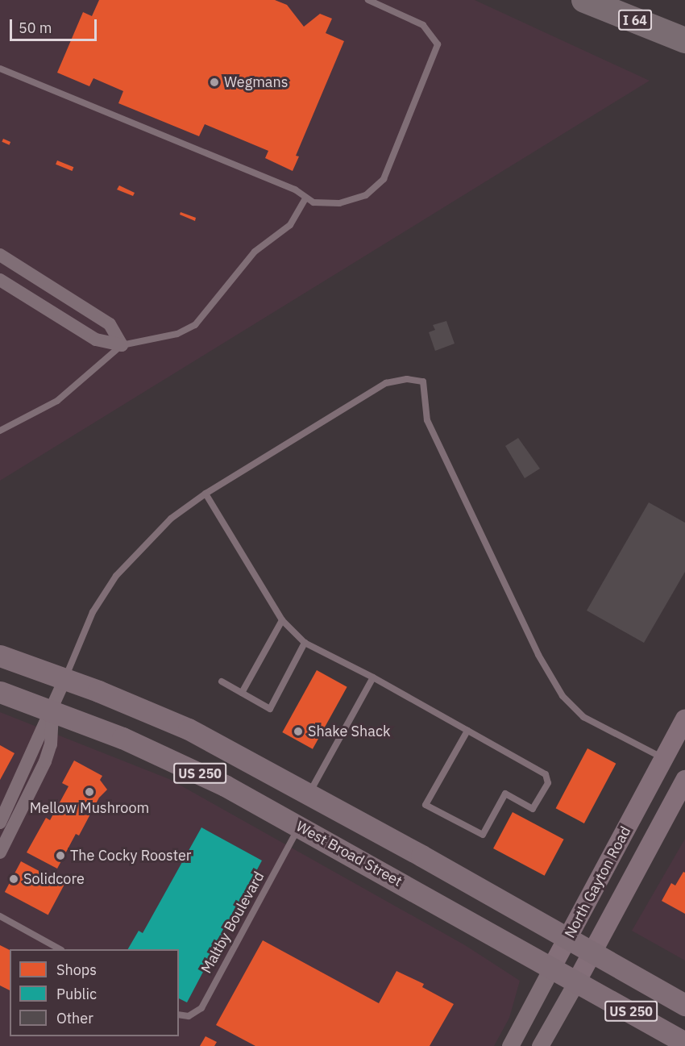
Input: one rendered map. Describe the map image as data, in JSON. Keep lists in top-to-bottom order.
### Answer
{
  "streets": {
    "highway": ["I 64"],
    "main road": ["US 250", "West Broad Street", "North Gayton Road"],
    "lane": ["Maltby Boulevard"]
  },
  "crossings": [
    ["US 250", "North Gayton Road"],
    ["West Broad Street", "North Gayton Road"],
    ["West Broad Street", "Maltby Boulevard"]
  ],
  "places": [
    "Wegmans",
    "Shake Shack",
    "Mellow Mushroom",
    "The Cocky Rooster",
    "Solidcore"
  ],
  "legend": ["Shops", "Public", "Other"],
  "scale_bar": "50 m"
}
